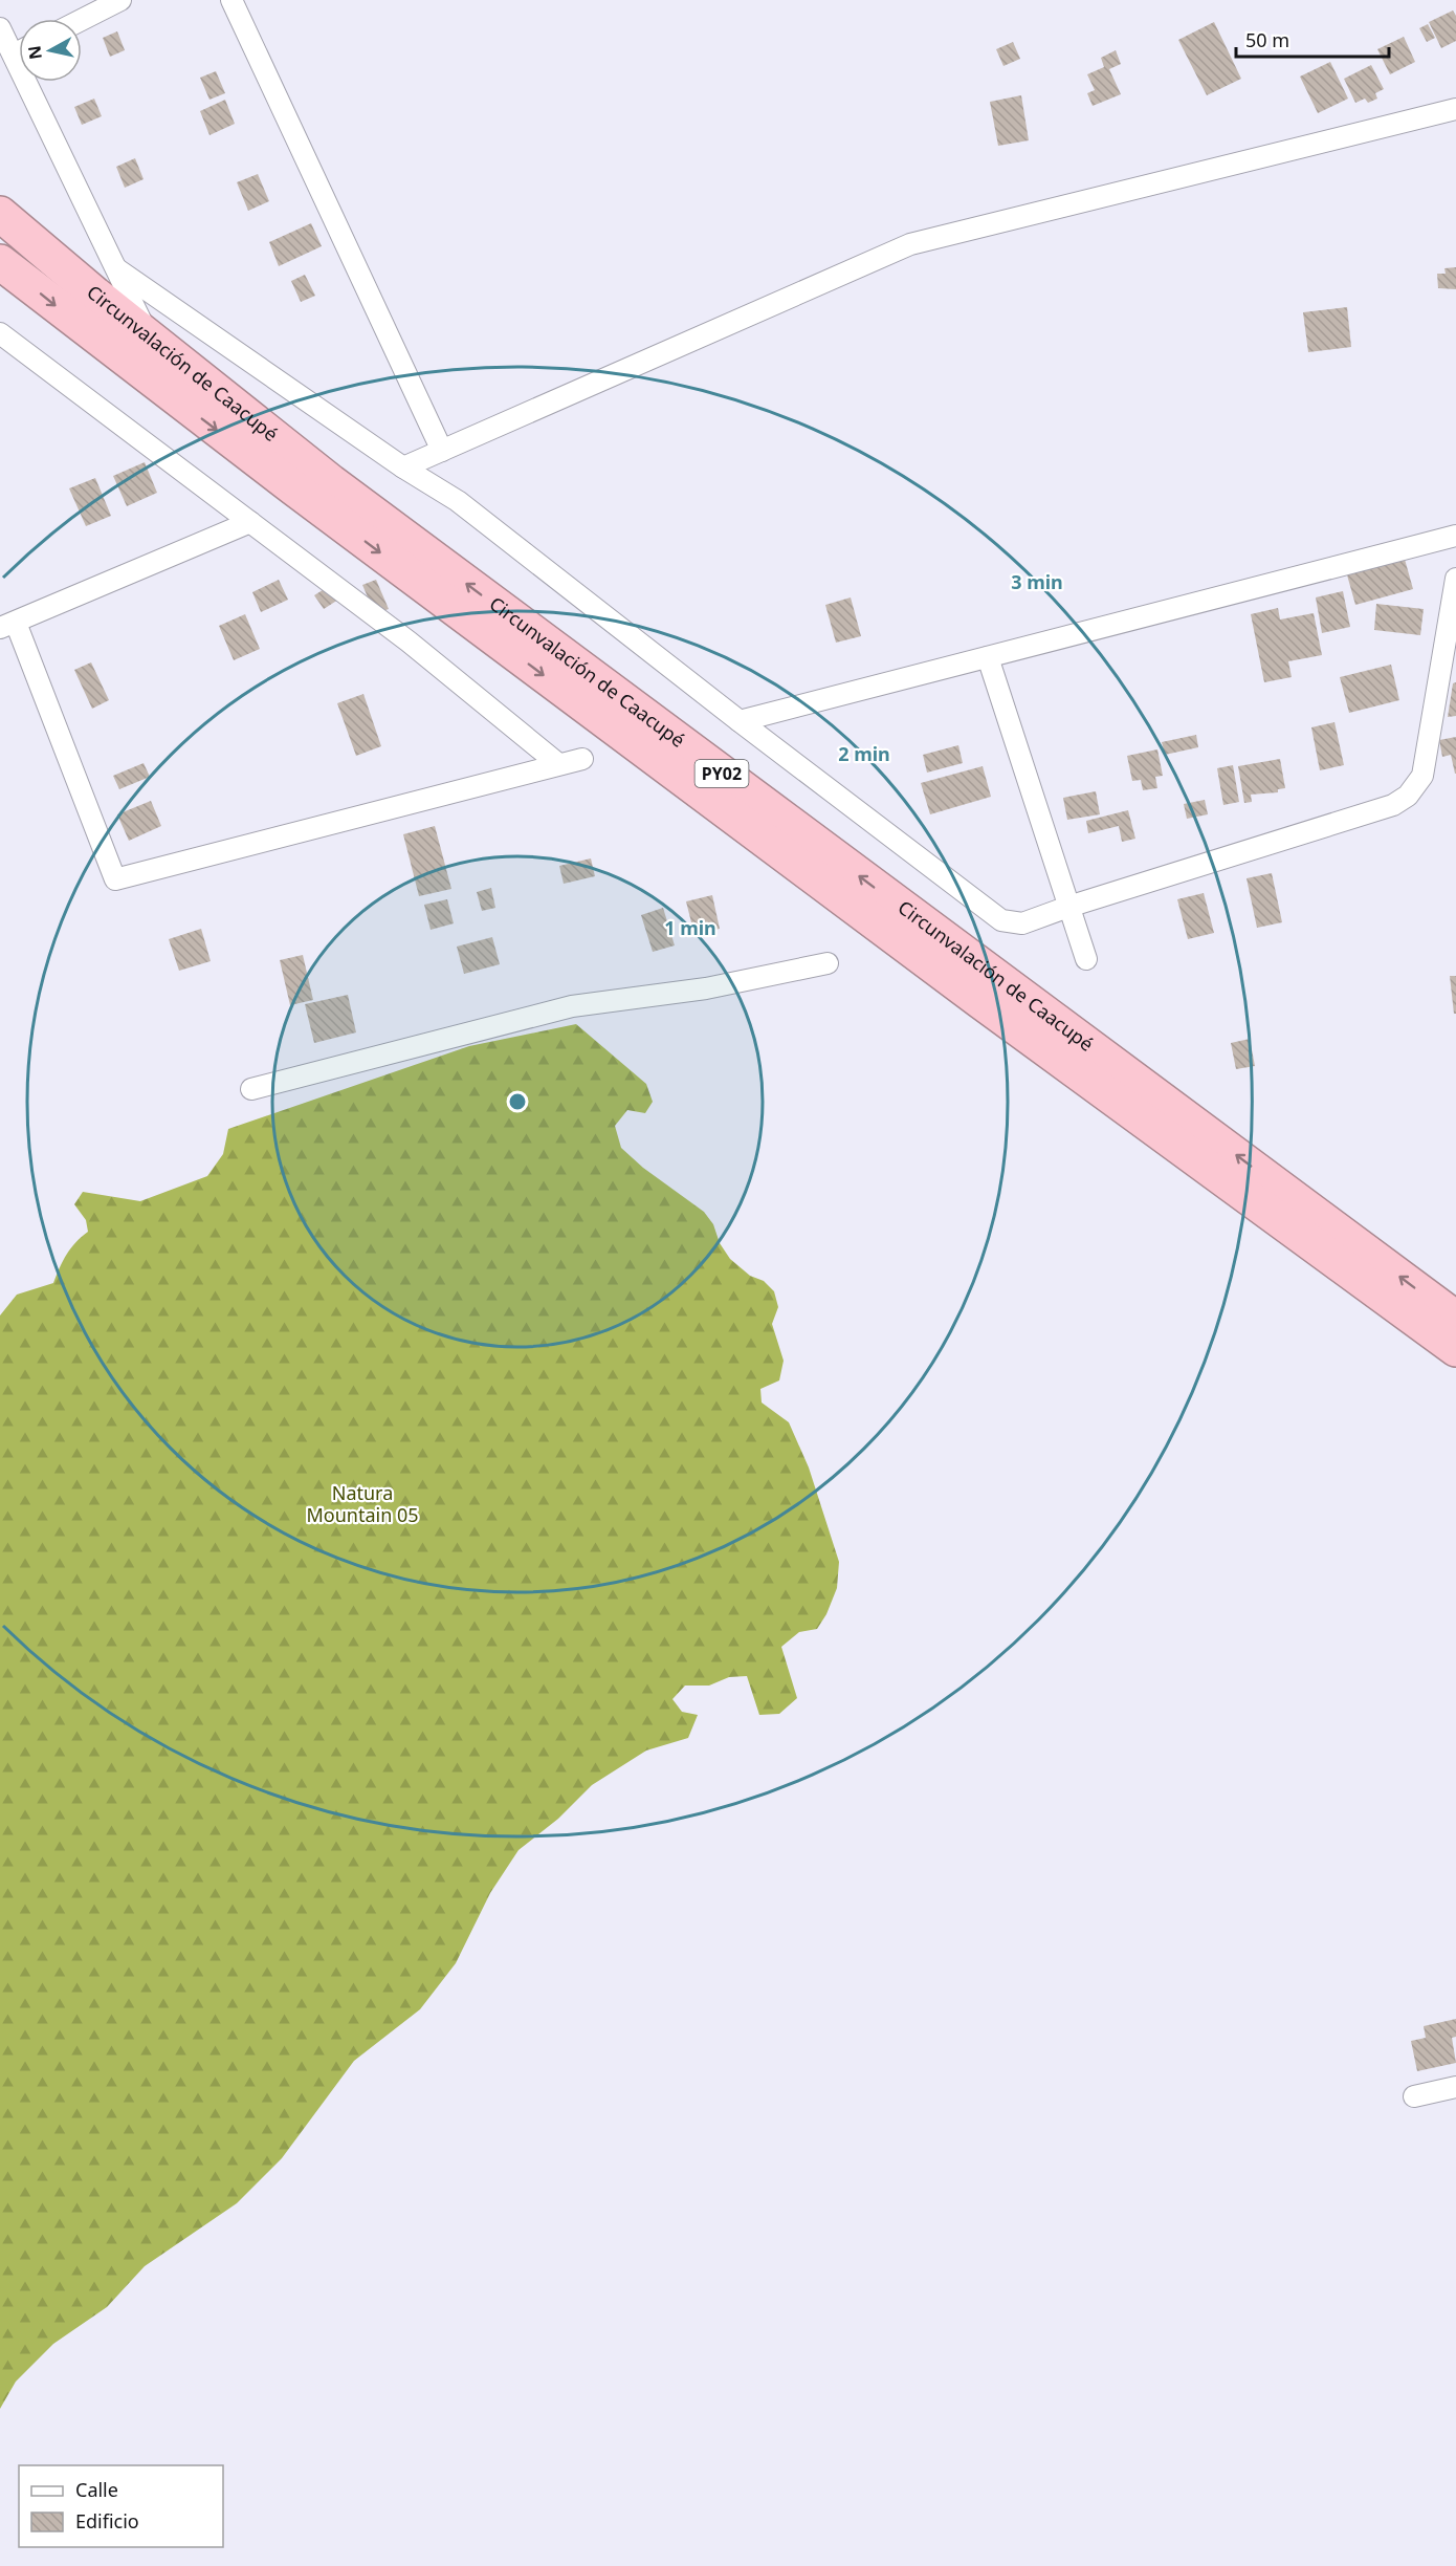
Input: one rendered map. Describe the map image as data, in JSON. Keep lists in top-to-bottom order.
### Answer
{
  "streets": {
    "highway": ["Circunvalación de Caacupé", "PY02"]
  },
  "parks": ["Natura Mountain 05"],
  "legend": ["Calle", "Edificio"],
  "scale_bar": "50 m",
  "north": "left",
  "rings": ["3 min", "2 min", "1 min"]
}
